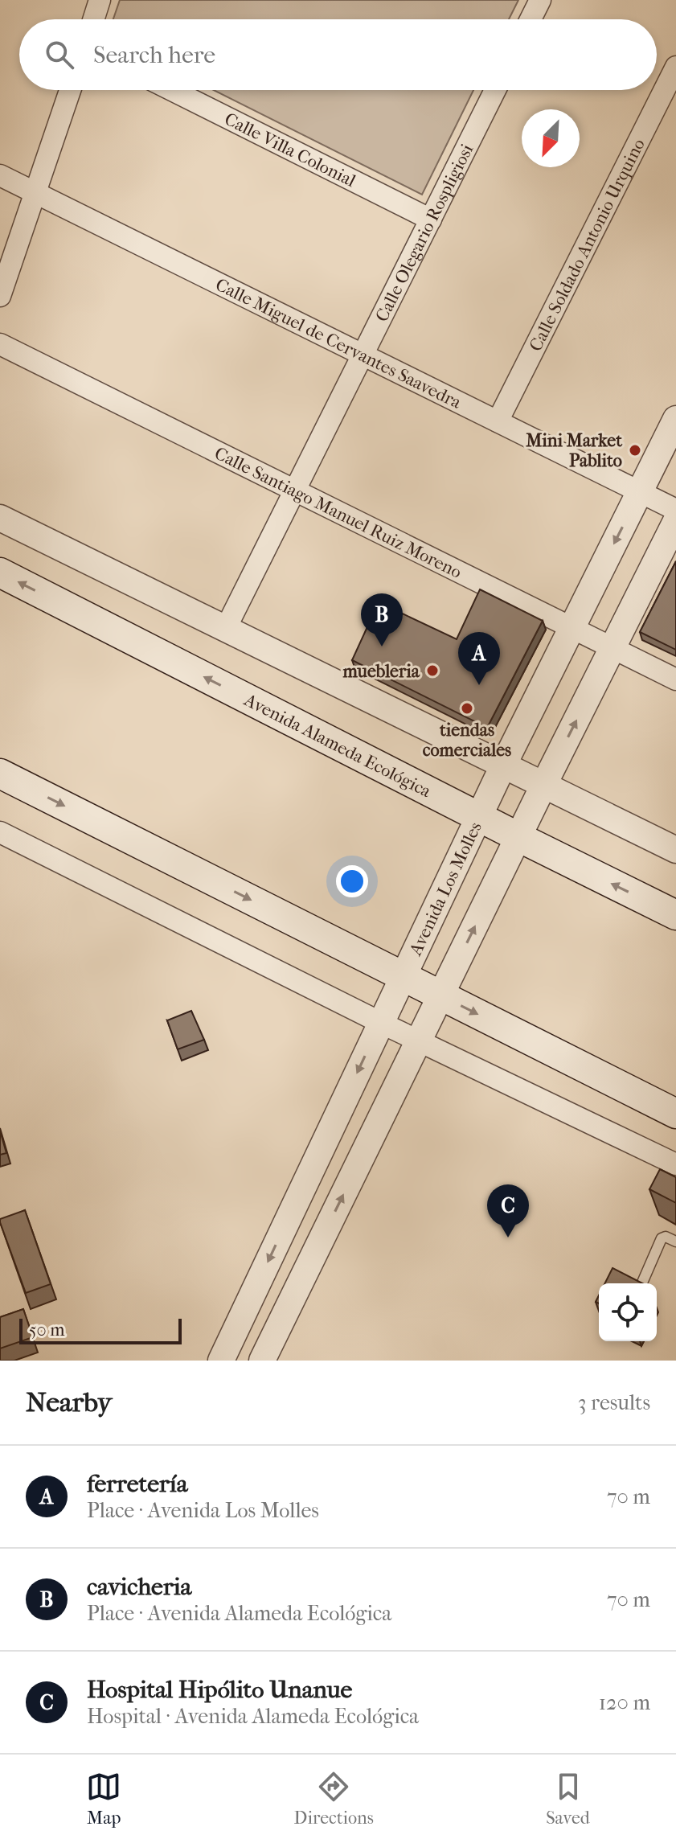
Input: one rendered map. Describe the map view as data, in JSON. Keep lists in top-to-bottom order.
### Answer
{
  "streets": {
    "main road": ["Avenida Alameda Ecológica"],
    "street": [
      "Calle Villa Colonial",
      "Calle Olegario Rospligiosi",
      "Calle Soldado Antonio Urquino",
      "Calle Miguel de Cervantes Saavedra",
      "Calle Santiago Manuel Ruiz Moreno",
      "Avenida Los Molles"
    ]
  },
  "crossings": [
    ["Calle Villa Colonial", "Calle Olegario Rospligiosi"],
    ["Calle Olegario Rospligiosi", "Calle Miguel de Cervantes Saavedra"],
    ["Calle Olegario Rospligiosi", "Calle Santiago Manuel Ruiz Moreno"],
    ["Calle Soldado Antonio Urquino", "Calle Miguel de Cervantes Saavedra"],
    ["Calle Miguel de Cervantes Saavedra", "Avenida Los Molles"],
    ["Calle Santiago Manuel Ruiz Moreno", "Avenida Los Molles"],
    ["Avenida Alameda Ecológica", "Avenida Los Molles"]
  ],
  "places": ["Mini Market Pablito", "muebleria", "tiendas comerciales"],
  "scale_bar": "50 m",
  "north": "bottom left",
  "page": {
    "search": "Search here",
    "pins": ["B", "A", "C"],
    "scale": "50 m",
    "heading": ["Nearby", "3 results"],
    "list": [
      {
        "mark": "A",
        "name": "ferretería",
        "note": "Place · Avenida Los Molles",
        "value": "70 m"
      },
      {
        "mark": "B",
        "name": "cavicheria",
        "note": "Place · Avenida Alameda Ecológica",
        "value": "70 m"
      },
      {
        "mark": "C",
        "name": "Hospital Hipólito Unanue",
        "note": "Hospital · Avenida Alameda Ecológica",
        "value": "120 m"
      }
    ],
    "nav": ["Map", "Directions", "Saved"]
  }
}
